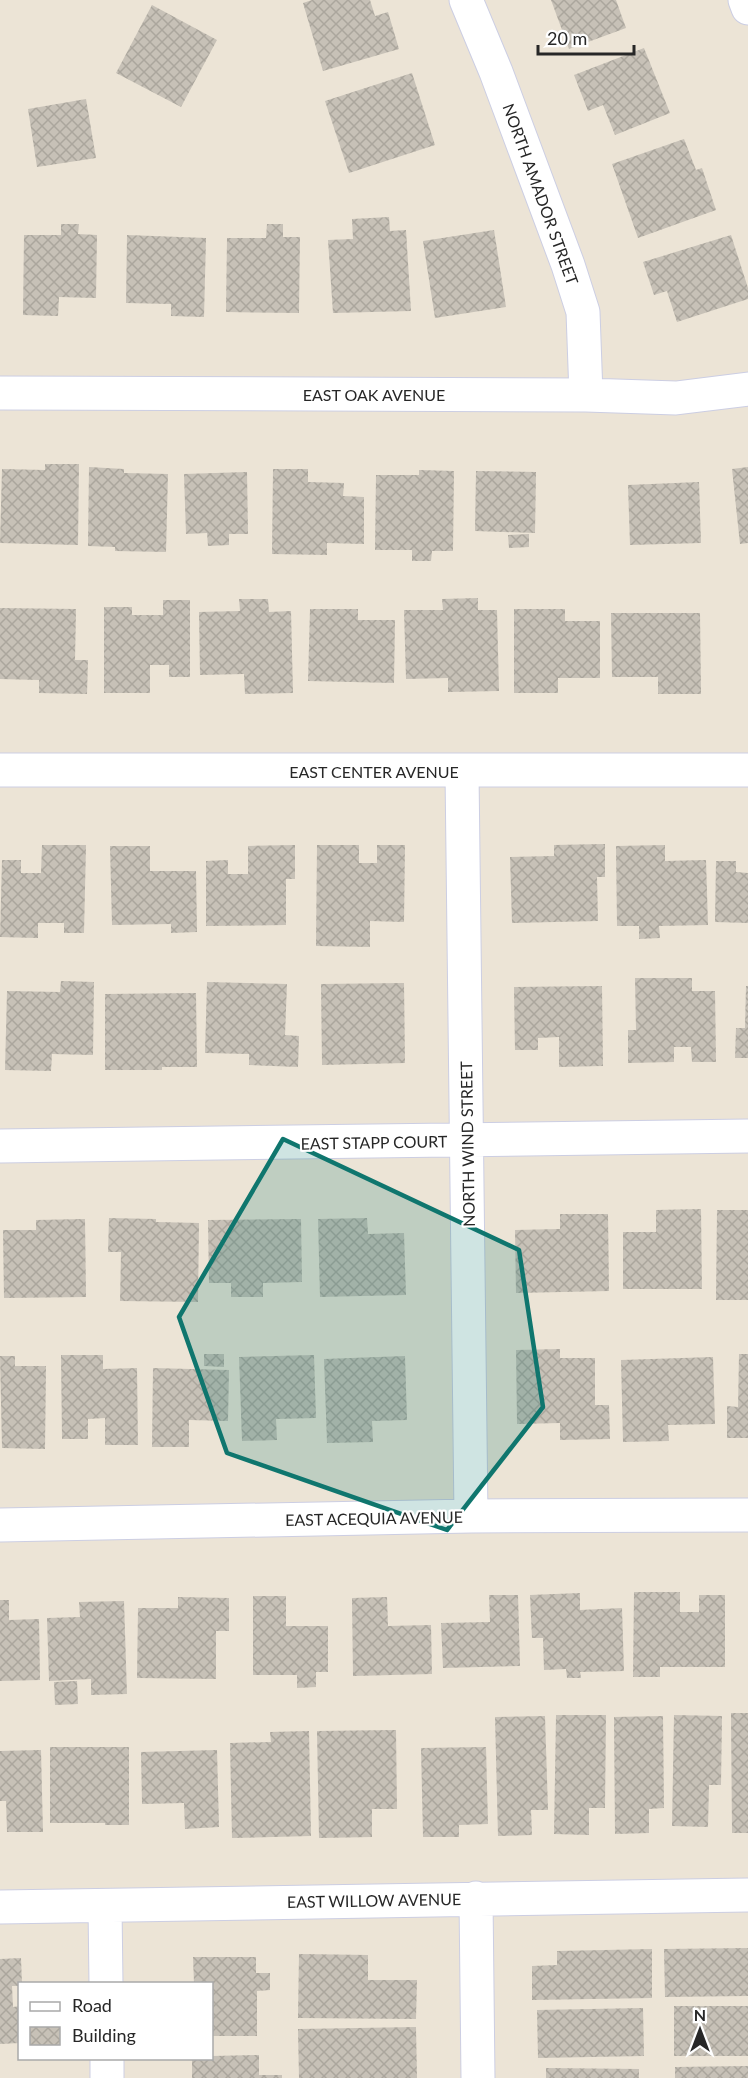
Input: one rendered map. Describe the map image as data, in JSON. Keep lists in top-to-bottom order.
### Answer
{
  "streets": {
    "street": [
      "NORTH AMADOR STREET",
      "EAST OAK AVENUE",
      "EAST CENTER AVENUE",
      "EAST STAPP COURT",
      "NORTH WIND STREET",
      "EAST ACEQUIA AVENUE",
      "EAST WILLOW AVENUE"
    ]
  },
  "crossings": [
    ["NORTH AMADOR STREET", "EAST OAK AVENUE"],
    ["EAST CENTER AVENUE", "NORTH WIND STREET"],
    ["EAST STAPP COURT", "NORTH WIND STREET"],
    ["NORTH WIND STREET", "EAST ACEQUIA AVENUE"]
  ],
  "legend": ["Road", "Building"],
  "scale_bar": "20 m",
  "north": "top"
}
